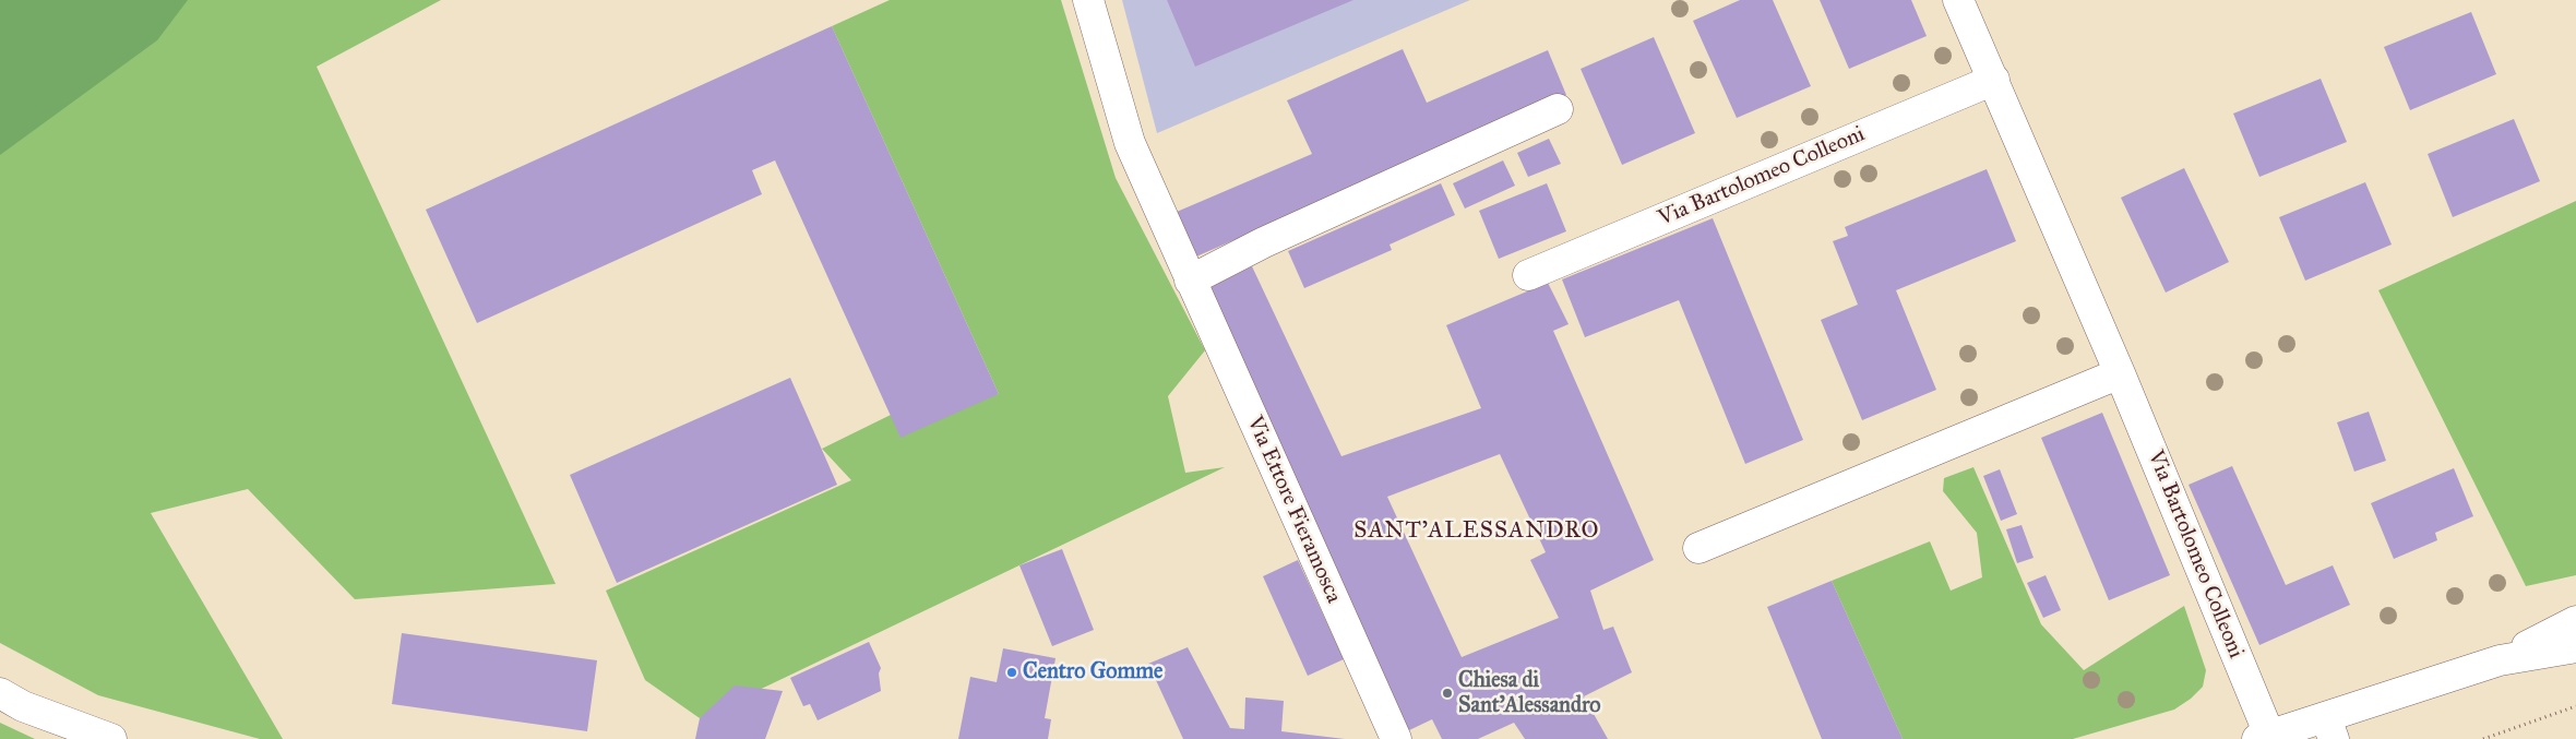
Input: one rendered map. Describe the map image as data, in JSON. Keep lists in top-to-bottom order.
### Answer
{
  "streets": {
    "street": ["Via Bartolomeo Colleoni", "Via Ettore Fieramosca"]
  },
  "districts": ["SANT'ALESSANDRO"],
  "places": ["Centro Gomme", "Chiesa di Sant'Alessandro"]
}
